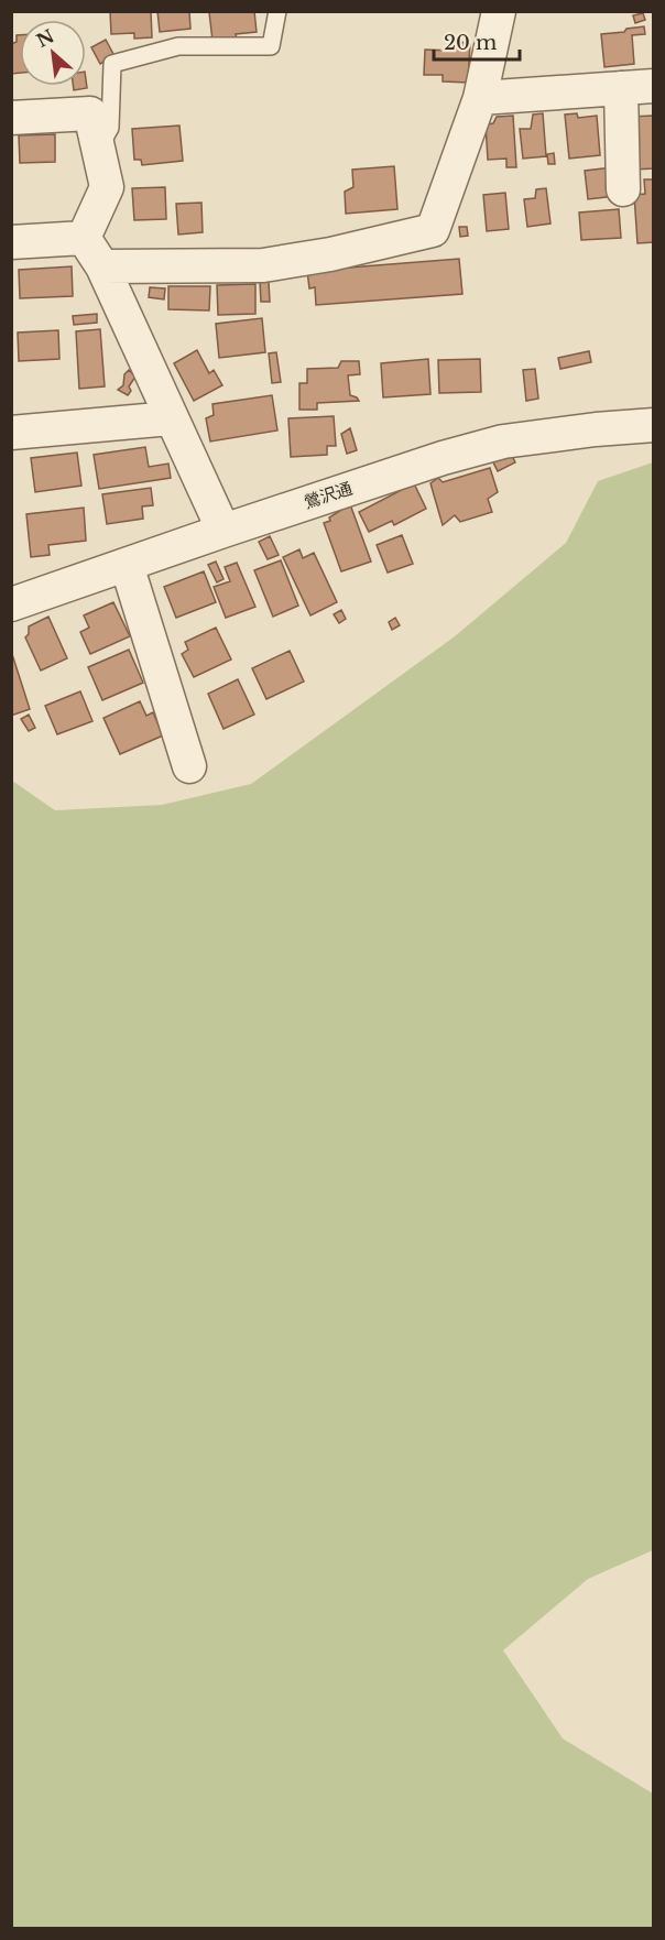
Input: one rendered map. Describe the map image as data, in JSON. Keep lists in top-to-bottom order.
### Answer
{
  "streets": {
    "street": ["鶯沢通"]
  },
  "scale_bar": "20 m",
  "north": "top left"
}
